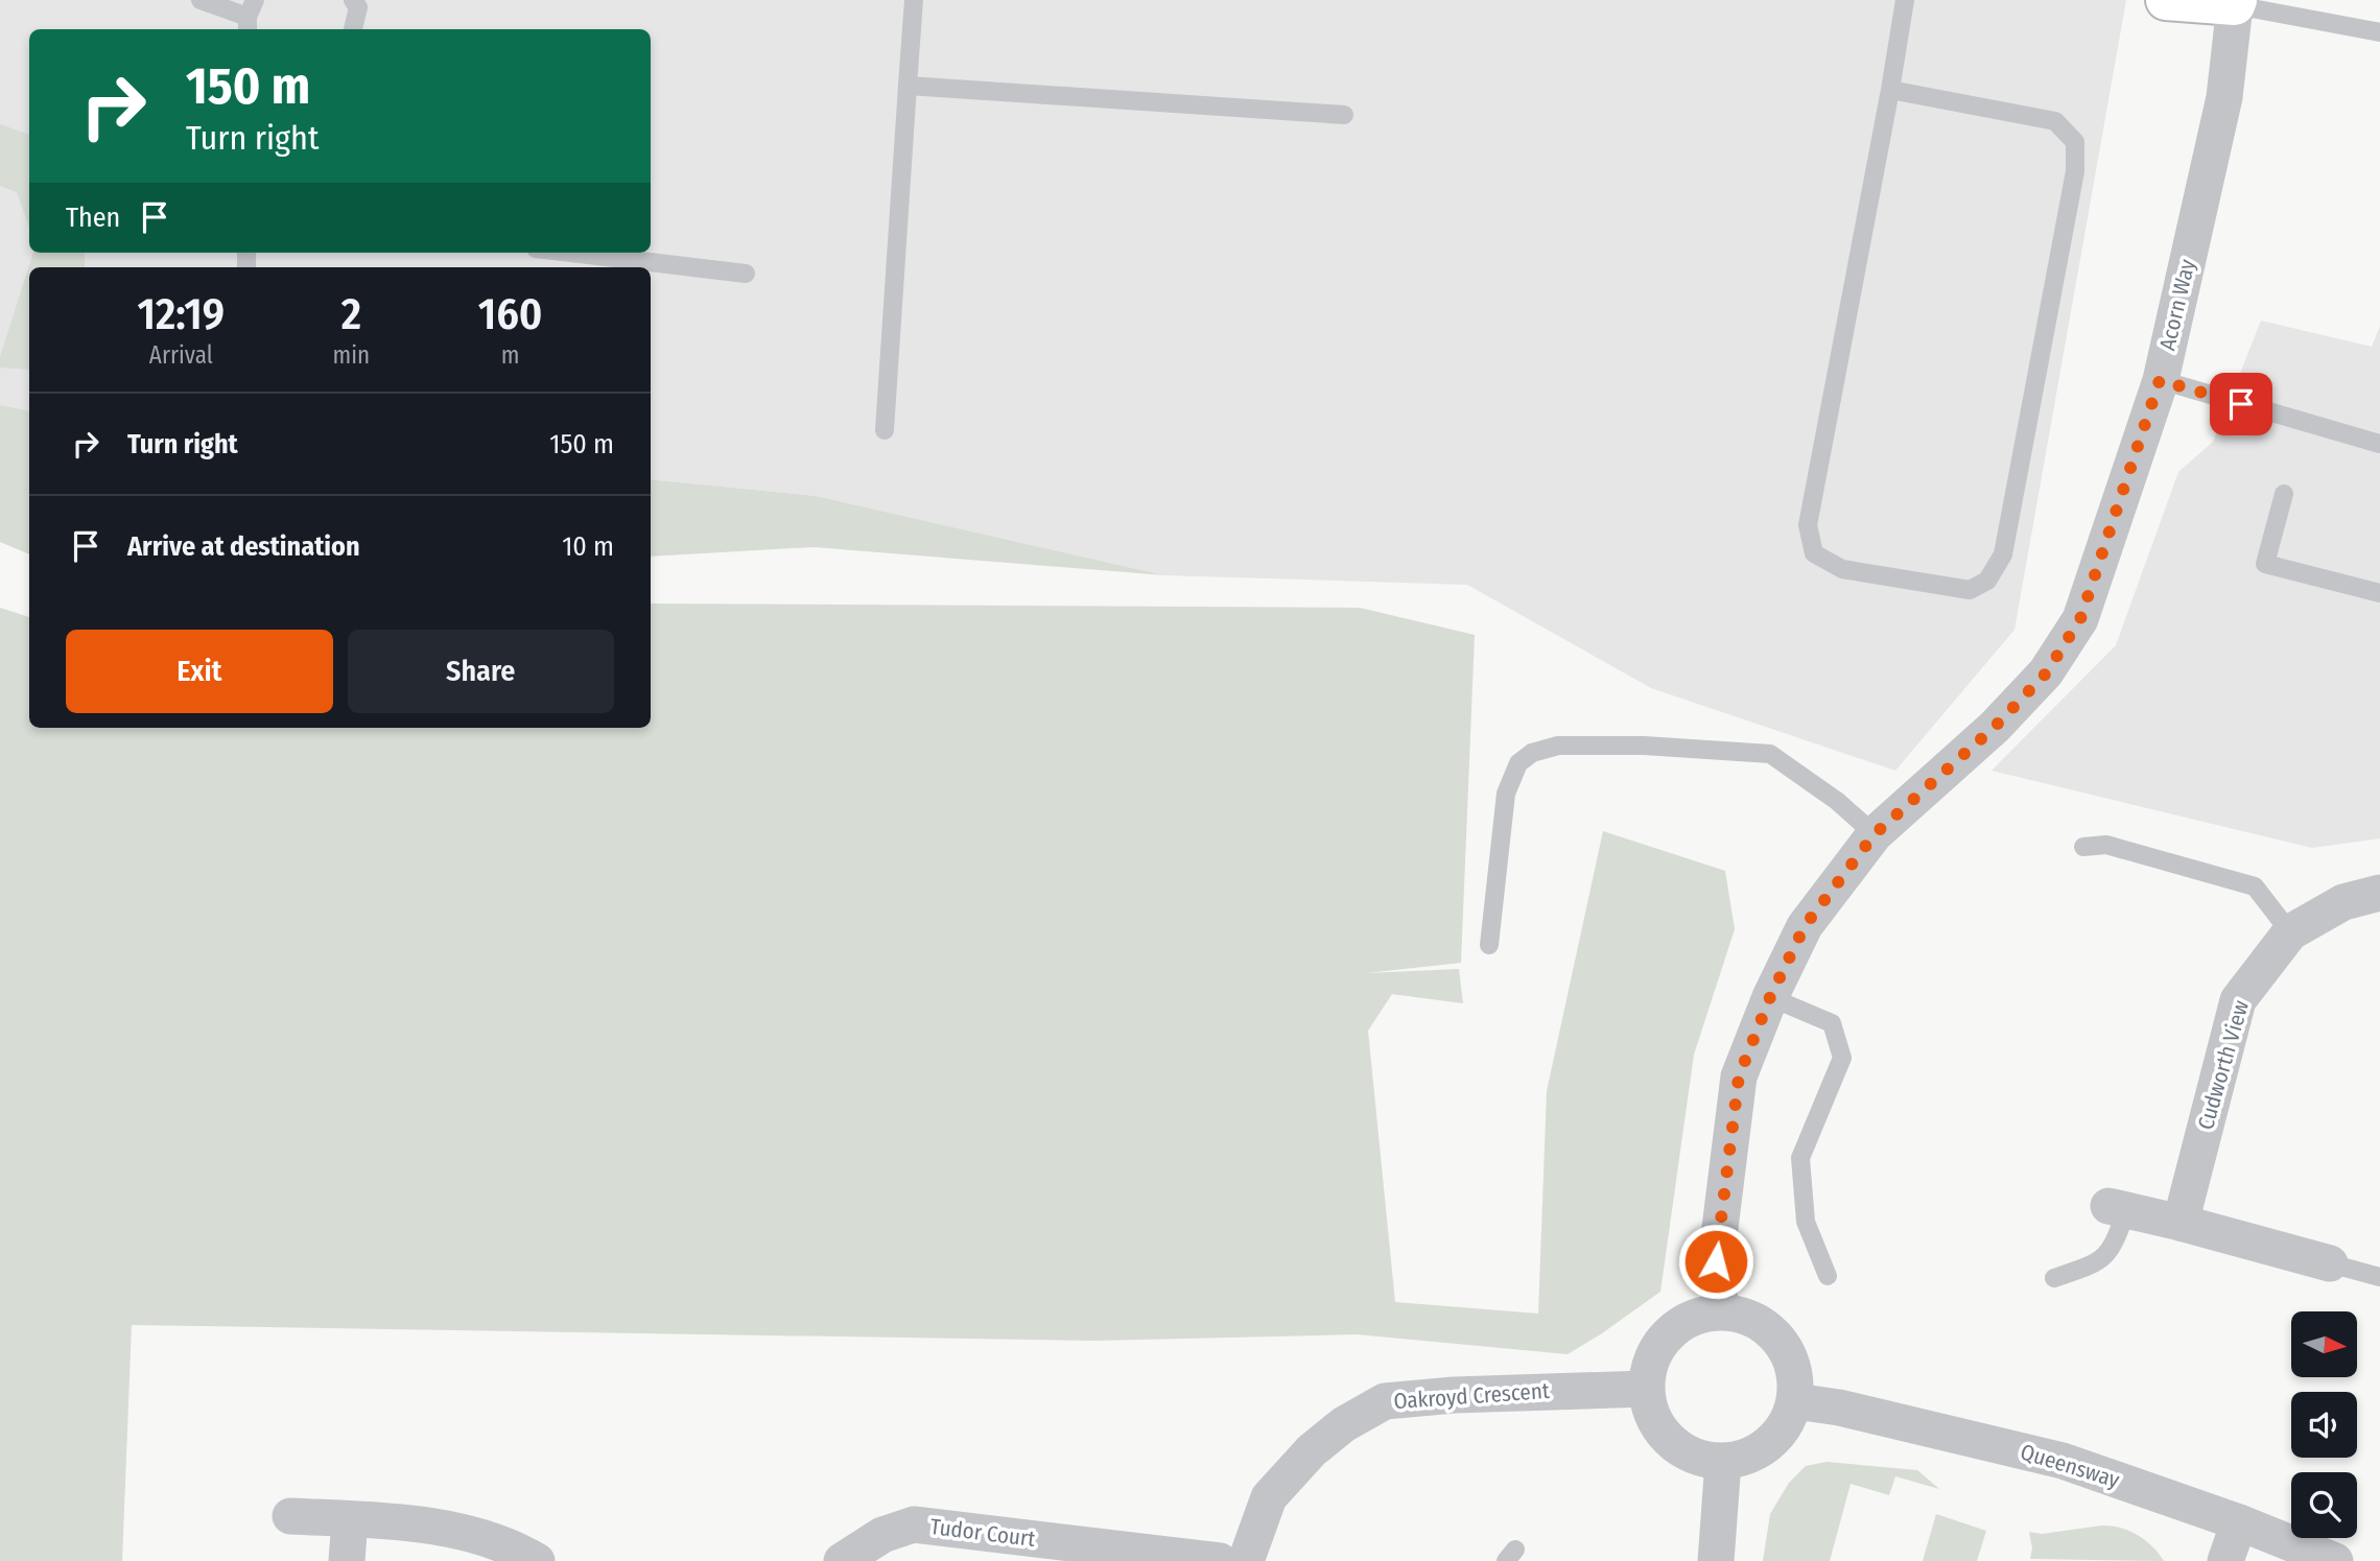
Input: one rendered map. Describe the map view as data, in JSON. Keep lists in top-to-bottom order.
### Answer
{
  "streets": {
    "street": [
      "Acorn Way",
      "Cudworth View",
      "Oakroyd Crescent",
      "Queensway",
      "Tudor Court"
    ]
  },
  "crossings": [
    ["Acorn Way", "Oakroyd Crescent"],
    ["Acorn Way", "Queensway"],
    ["Oakroyd Crescent", "Queensway"]
  ],
  "north": "right",
  "page": {
    "turn": ["150 m", "Turn right"],
    "then": "Then",
    "eta": [
      "12:19",
      "Arrival",
      "2",
      "min",
      "160",
      "m"
    ],
    "list": [
      {
        "name": "Turn right",
        "value": "150 m"
      },
      {
        "name": "Arrive at destination",
        "value": "10 m"
      }
    ],
    "buttons": ["Exit", "Share"]
  }
}
